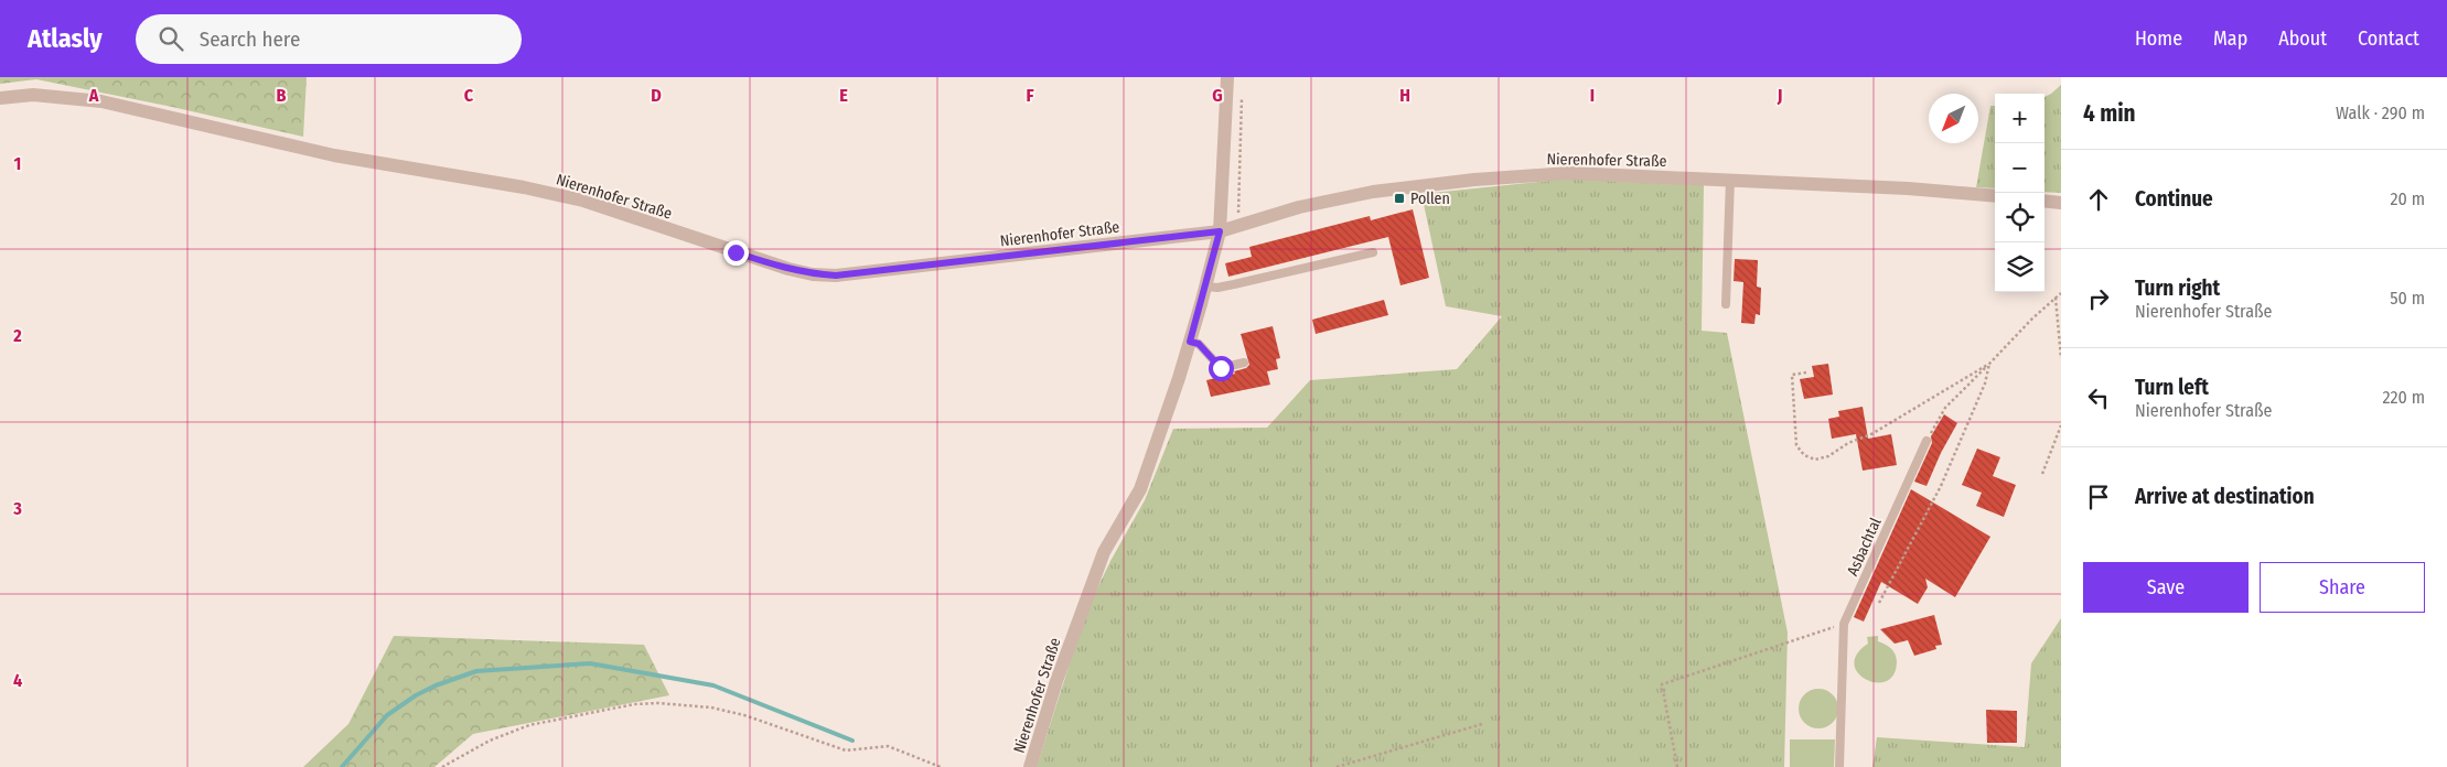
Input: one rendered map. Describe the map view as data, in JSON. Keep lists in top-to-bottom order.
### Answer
{
  "streets": {
    "street": ["Nierenhofer Straße"],
    "lane": ["Asbachtal"]
  },
  "places": {
    "transit": ["Pollen"]
  },
  "north": "bottom left",
  "page": {
    "header": "Atlasly",
    "search": "Search here",
    "nav": [
      "Home",
      "Map",
      "About",
      "Contact"
    ],
    "heading": ["4 min", "Walk · 290 m"],
    "map_buttons": ["+", "−"],
    "list": [
      ["Continue", "20 m"],
      ["Turn right", "Nierenhofer Straße", "50 m"],
      ["Turn left", "Nierenhofer Straße", "220 m"],
      "Arrive at destination"
    ],
    "buttons": ["Save", "Share"]
  },
  "grid": {
    "columns": [
      "A",
      "B",
      "C",
      "D",
      "E",
      "F",
      "G",
      "H",
      "I",
      "J"
    ],
    "rows": [
      "1",
      "2",
      "3",
      "4"
    ]
  }
}
